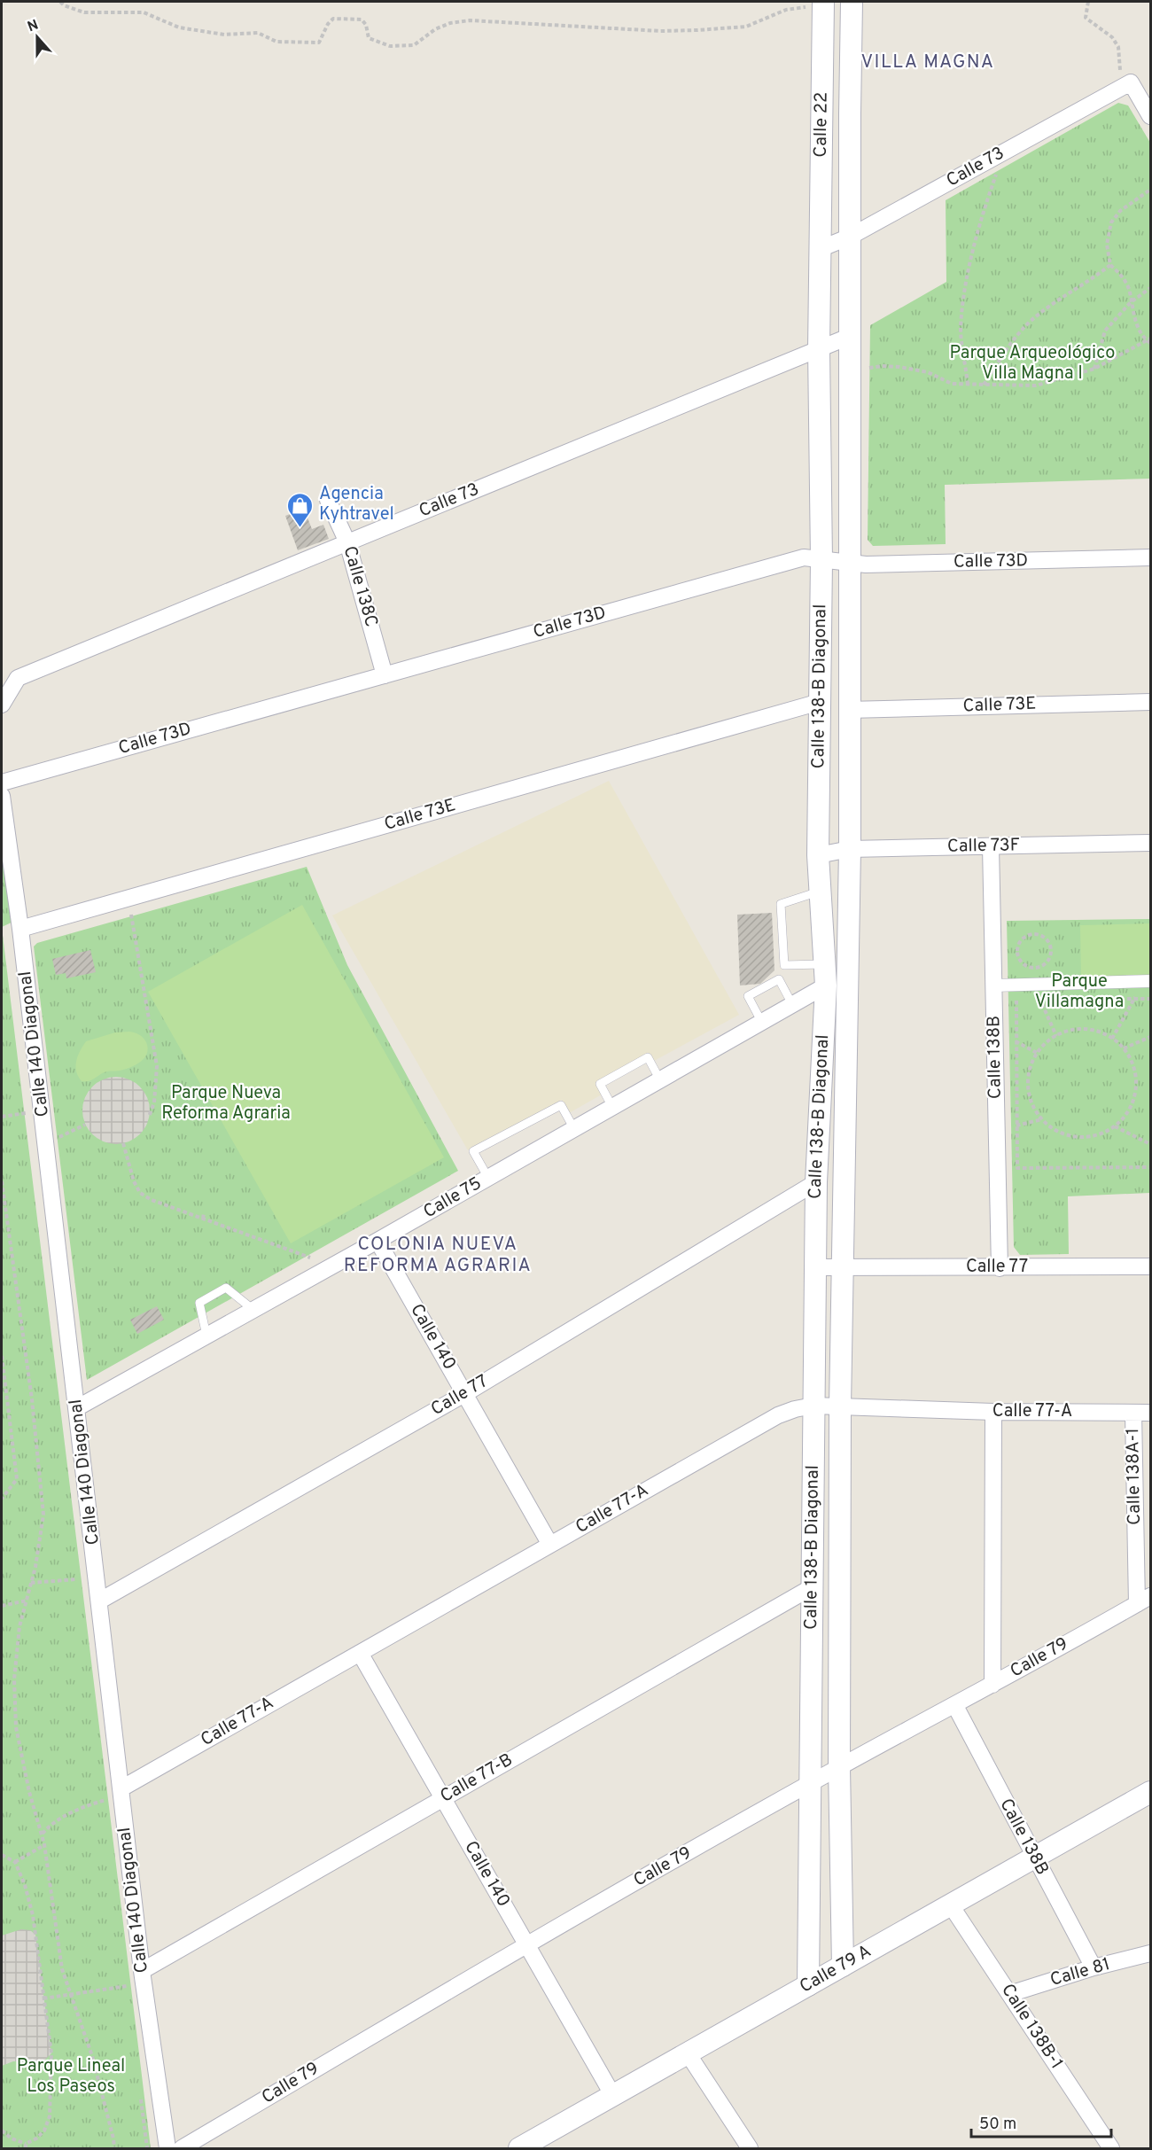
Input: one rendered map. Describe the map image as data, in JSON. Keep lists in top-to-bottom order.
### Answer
{
  "streets": {
    "street": [
      "Calle 22",
      "Calle 73",
      "Calle 73D",
      "Calle 138C",
      "Calle 138-B Diagonal",
      "Calle 73E",
      "Calle 73F",
      "Calle 140 Diagonal",
      "Calle 138B",
      "Calle 75",
      "Calle 77",
      "Calle 140",
      "Calle 77-A",
      "Calle 138A-1",
      "Calle 79",
      "Calle 77-B",
      "Calle 79 A",
      "Calle 81",
      "Calle 138B-1"
    ]
  },
  "crossings": [
    ["Calle 22", "Calle 73"],
    ["Calle 22", "Calle 138-B Diagonal"],
    ["Calle 73", "Calle 138C"],
    ["Calle 73", "Calle 138-B Diagonal"],
    ["Calle 73D", "Calle 138C"],
    ["Calle 73D", "Calle 138-B Diagonal"],
    ["Calle 138-B Diagonal", "Calle 73E"],
    ["Calle 138-B Diagonal", "Calle 73F"],
    ["Calle 138-B Diagonal", "Calle 75"],
    ["Calle 138-B Diagonal", "Calle 77"],
    ["Calle 138-B Diagonal", "Calle 77-A"],
    ["Calle 138-B Diagonal", "Calle 79"],
    ["Calle 138-B Diagonal", "Calle 77-B"],
    ["Calle 138-B Diagonal", "Calle 79 A"],
    ["Calle 73E", "Calle 140 Diagonal"],
    ["Calle 73F", "Calle 138B"],
    ["Calle 140 Diagonal", "Calle 75"],
    ["Calle 140 Diagonal", "Calle 77"],
    ["Calle 140 Diagonal", "Calle 77-A"],
    ["Calle 140 Diagonal", "Calle 77-B"],
    ["Calle 138B", "Calle 77"],
    ["Calle 138B", "Calle 79"],
    ["Calle 138B", "Calle 79 A"],
    ["Calle 138B", "Calle 81"],
    ["Calle 75", "Calle 140"],
    ["Calle 77", "Calle 140"],
    ["Calle 140", "Calle 77-A"],
    ["Calle 140", "Calle 79"],
    ["Calle 140", "Calle 77-B"],
    ["Calle 140", "Calle 79 A"],
    ["Calle 77-A", "Calle 138A-1"],
    ["Calle 138A-1", "Calle 79"],
    ["Calle 79 A", "Calle 138B-1"],
    ["Calle 81", "Calle 138B-1"]
  ],
  "districts": ["VILLA MAGNA", "COLONIA NUEVA REFORMA AGRARIA"],
  "parks": [
    "Parque Arqueológico Villa Magna I",
    "Parque Villamagna",
    "Parque Nueva Reforma Agraria",
    "Parque Lineal Los Paseos"
  ],
  "places": {
    "shop": ["Agencia Kyhtravel"]
  },
  "scale_bar": "50 m",
  "north": "top"
}
